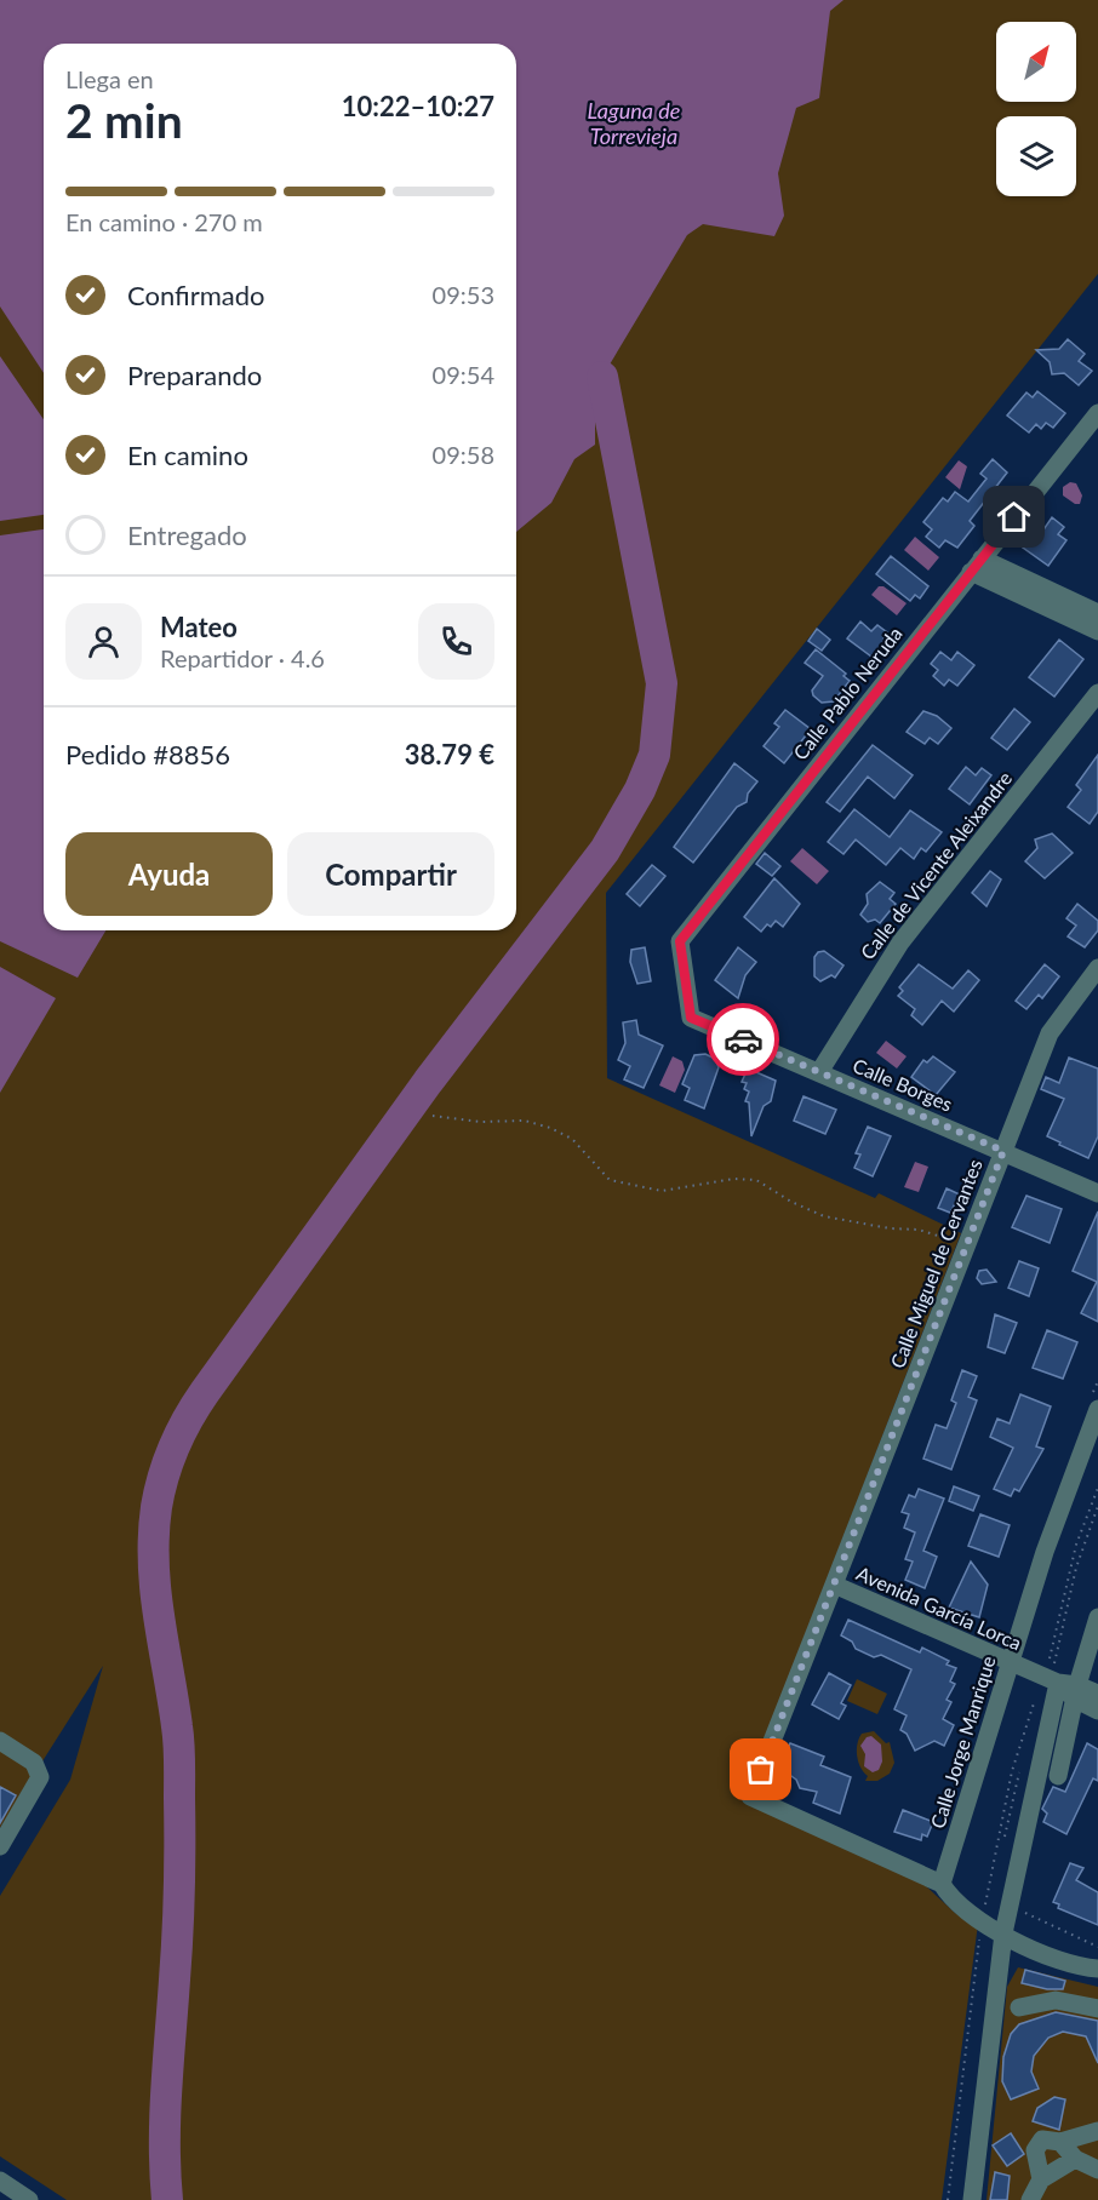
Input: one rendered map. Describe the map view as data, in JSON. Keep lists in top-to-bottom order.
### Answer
{
  "streets": {
    "street": [
      "Calle Pablo Neruda",
      "Calle de Vicente Aleixandre",
      "Calle Borges",
      "Calle Miguel de Cervantes",
      "Avenida García Lorca",
      "Calle Jorge Manrique"
    ]
  },
  "crossings": [
    ["Calle Pablo Neruda", "Calle Borges"],
    ["Calle de Vicente Aleixandre", "Calle Borges"],
    ["Calle Borges", "Calle Miguel de Cervantes"],
    ["Calle Miguel de Cervantes", "Avenida García Lorca"],
    ["Avenida García Lorca", "Calle Jorge Manrique"]
  ],
  "water": ["Laguna de Torrevieja"],
  "north": "top right",
  "page": {
    "heading": ["2 min", "Llega en", "10:22–10:27"],
    "panel": [
      "Mateo",
      "Repartidor · 4.6",
      "Pedido #8856",
      "38.79 €"
    ],
    "bar": "En camino · 270 m",
    "list": [
      ["Confirmado", "09:53"],
      ["Preparando", "09:54"],
      ["En camino", "09:58"],
      "Entregado"
    ],
    "buttons": ["Ayuda", "Compartir"]
  }
}
